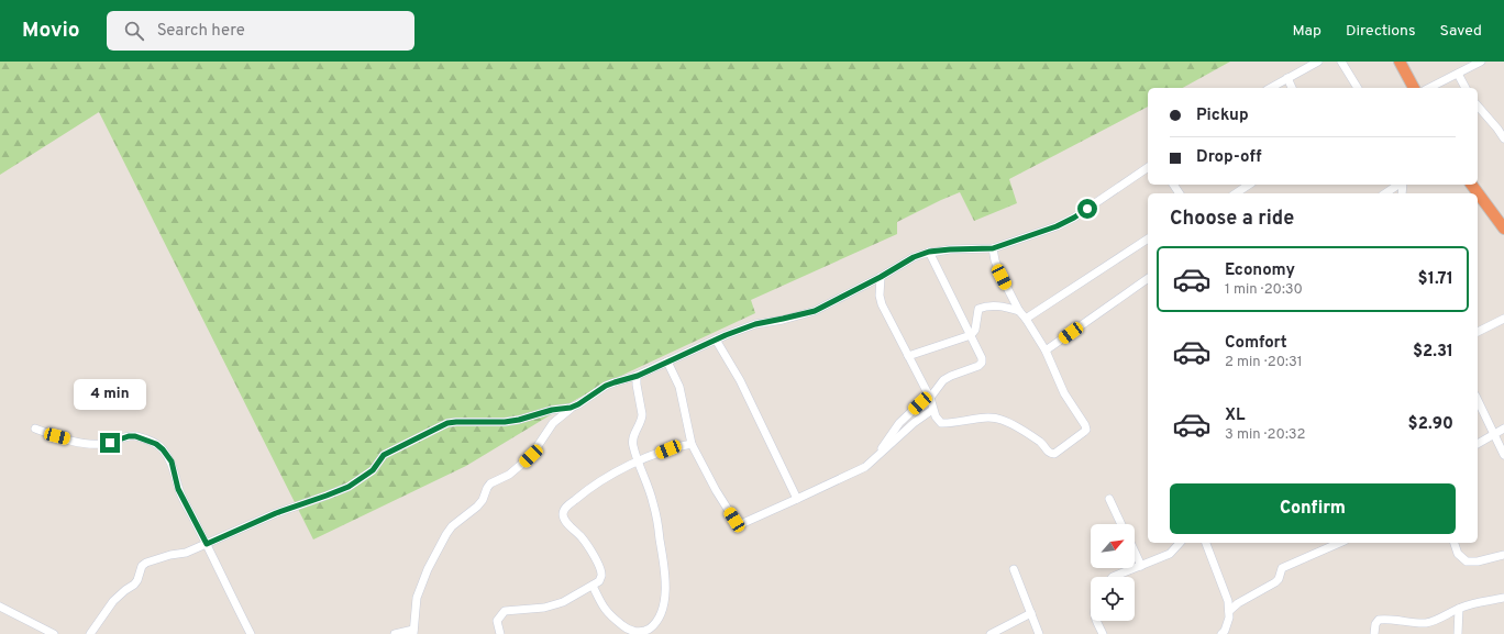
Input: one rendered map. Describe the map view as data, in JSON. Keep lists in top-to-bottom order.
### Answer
{
  "north": "top right",
  "page": {
    "header": "Movio",
    "search": "Search here",
    "nav": ["Map", "Directions", "Saved"],
    "banner": ["Pickup", "Drop-off"],
    "heading": "Choose a ride",
    "list": [
      {
        "name": "Economy",
        "note": "1 min · 20:30",
        "value": "$1.71"
      },
      {
        "name": "Comfort",
        "note": "2 min · 20:31",
        "value": "$2.31"
      },
      {
        "name": "XL",
        "note": "3 min · 20:32",
        "value": "$2.90"
      }
    ],
    "bubble": "4 min",
    "buttons": "Confirm"
  }
}
